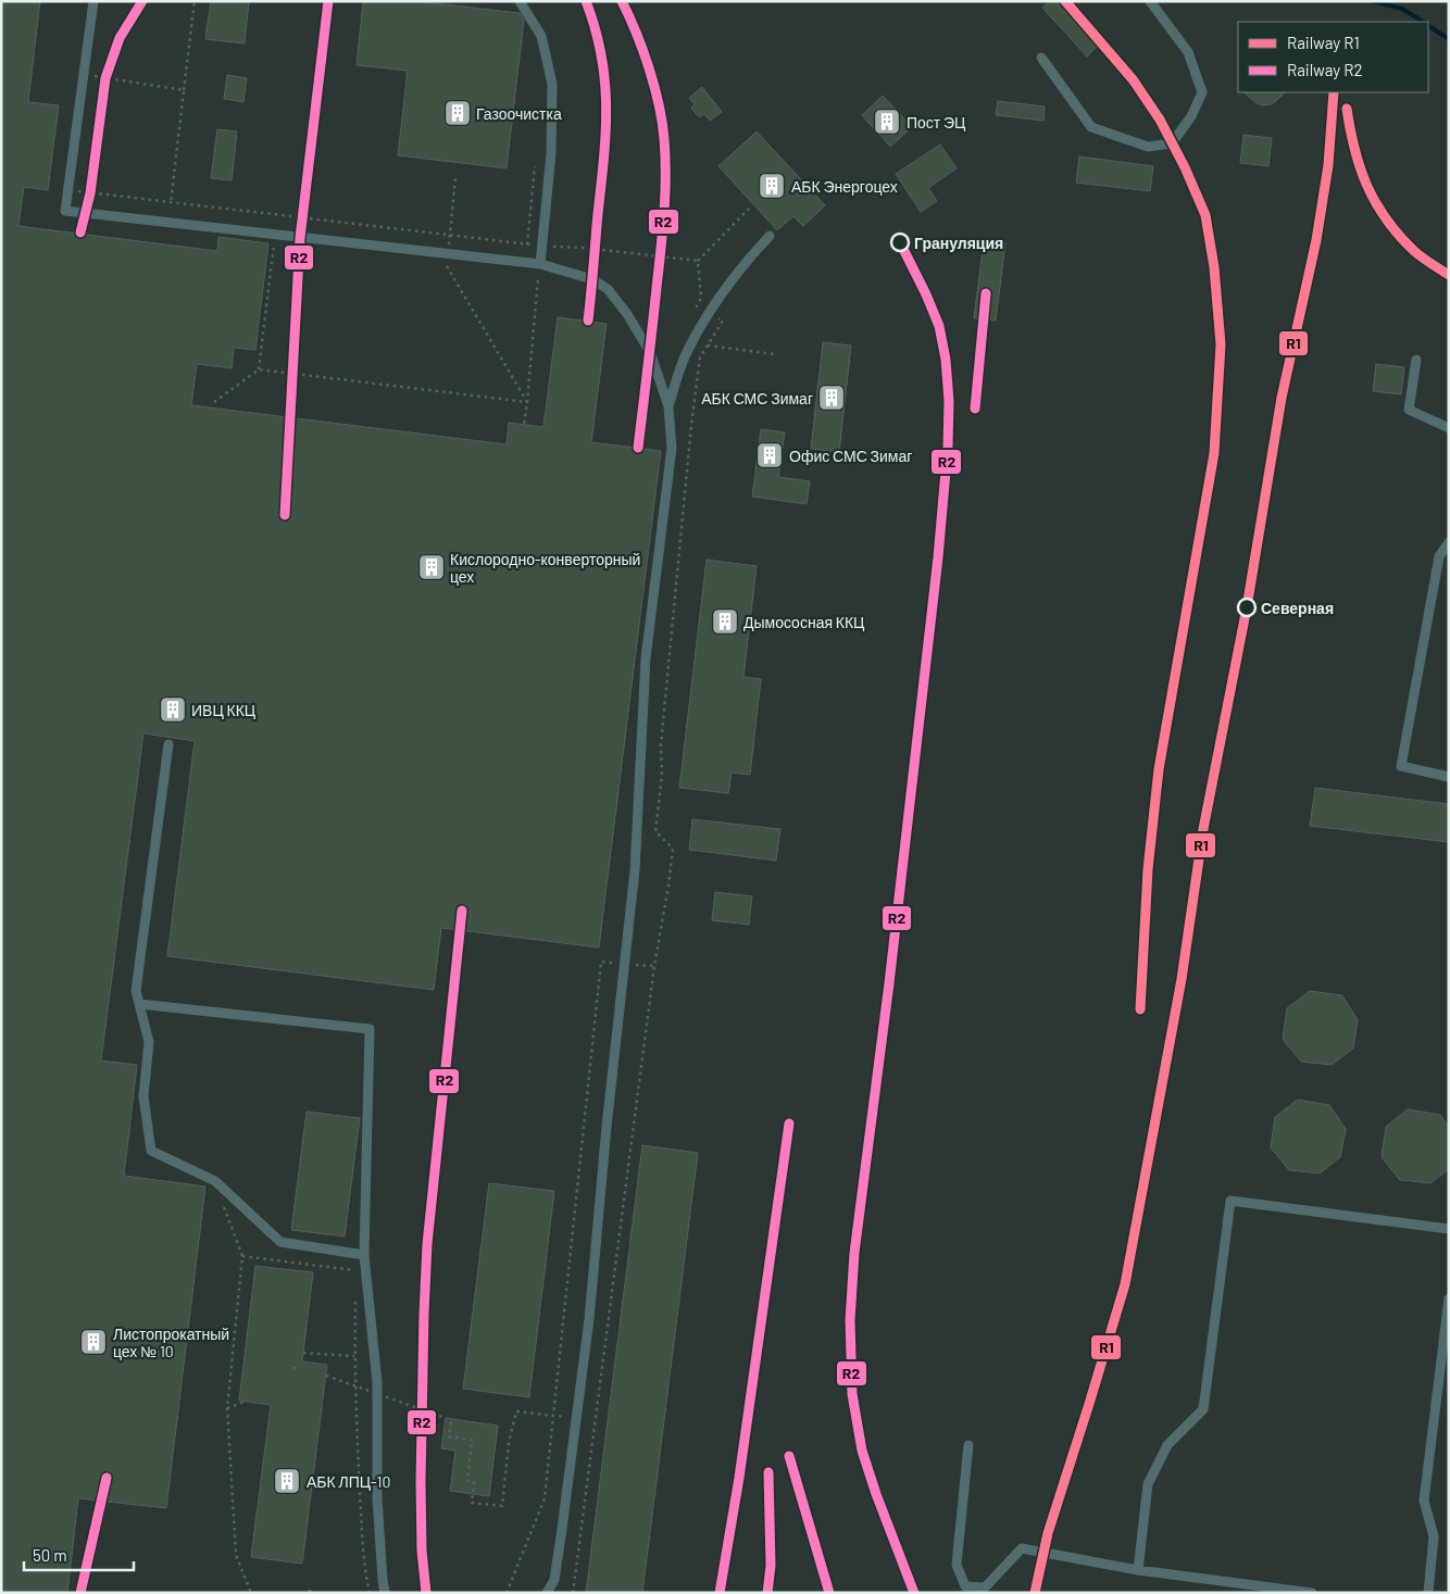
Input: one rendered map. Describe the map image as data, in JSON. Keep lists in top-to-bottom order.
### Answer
{
  "places": {
    "building": [
      "Газоочистка",
      "Пост ЭЦ",
      "АБК Энергоцех",
      "АБК СМС Зимаг",
      "Офис СМС Зимаг",
      "Кислородно-конверторный цех",
      "Дымососная ККЦ",
      "ИВЦ ККЦ",
      "Листопрокатный цех № 10",
      "АБК ЛПЦ-10"
    ],
    "other": ["Грануляция", "Северная"]
  },
  "lines": ["rail line R1", "rail line R2"],
  "legend": ["Railway R1", "Railway R2"],
  "scale_bar": "50 m"
}
